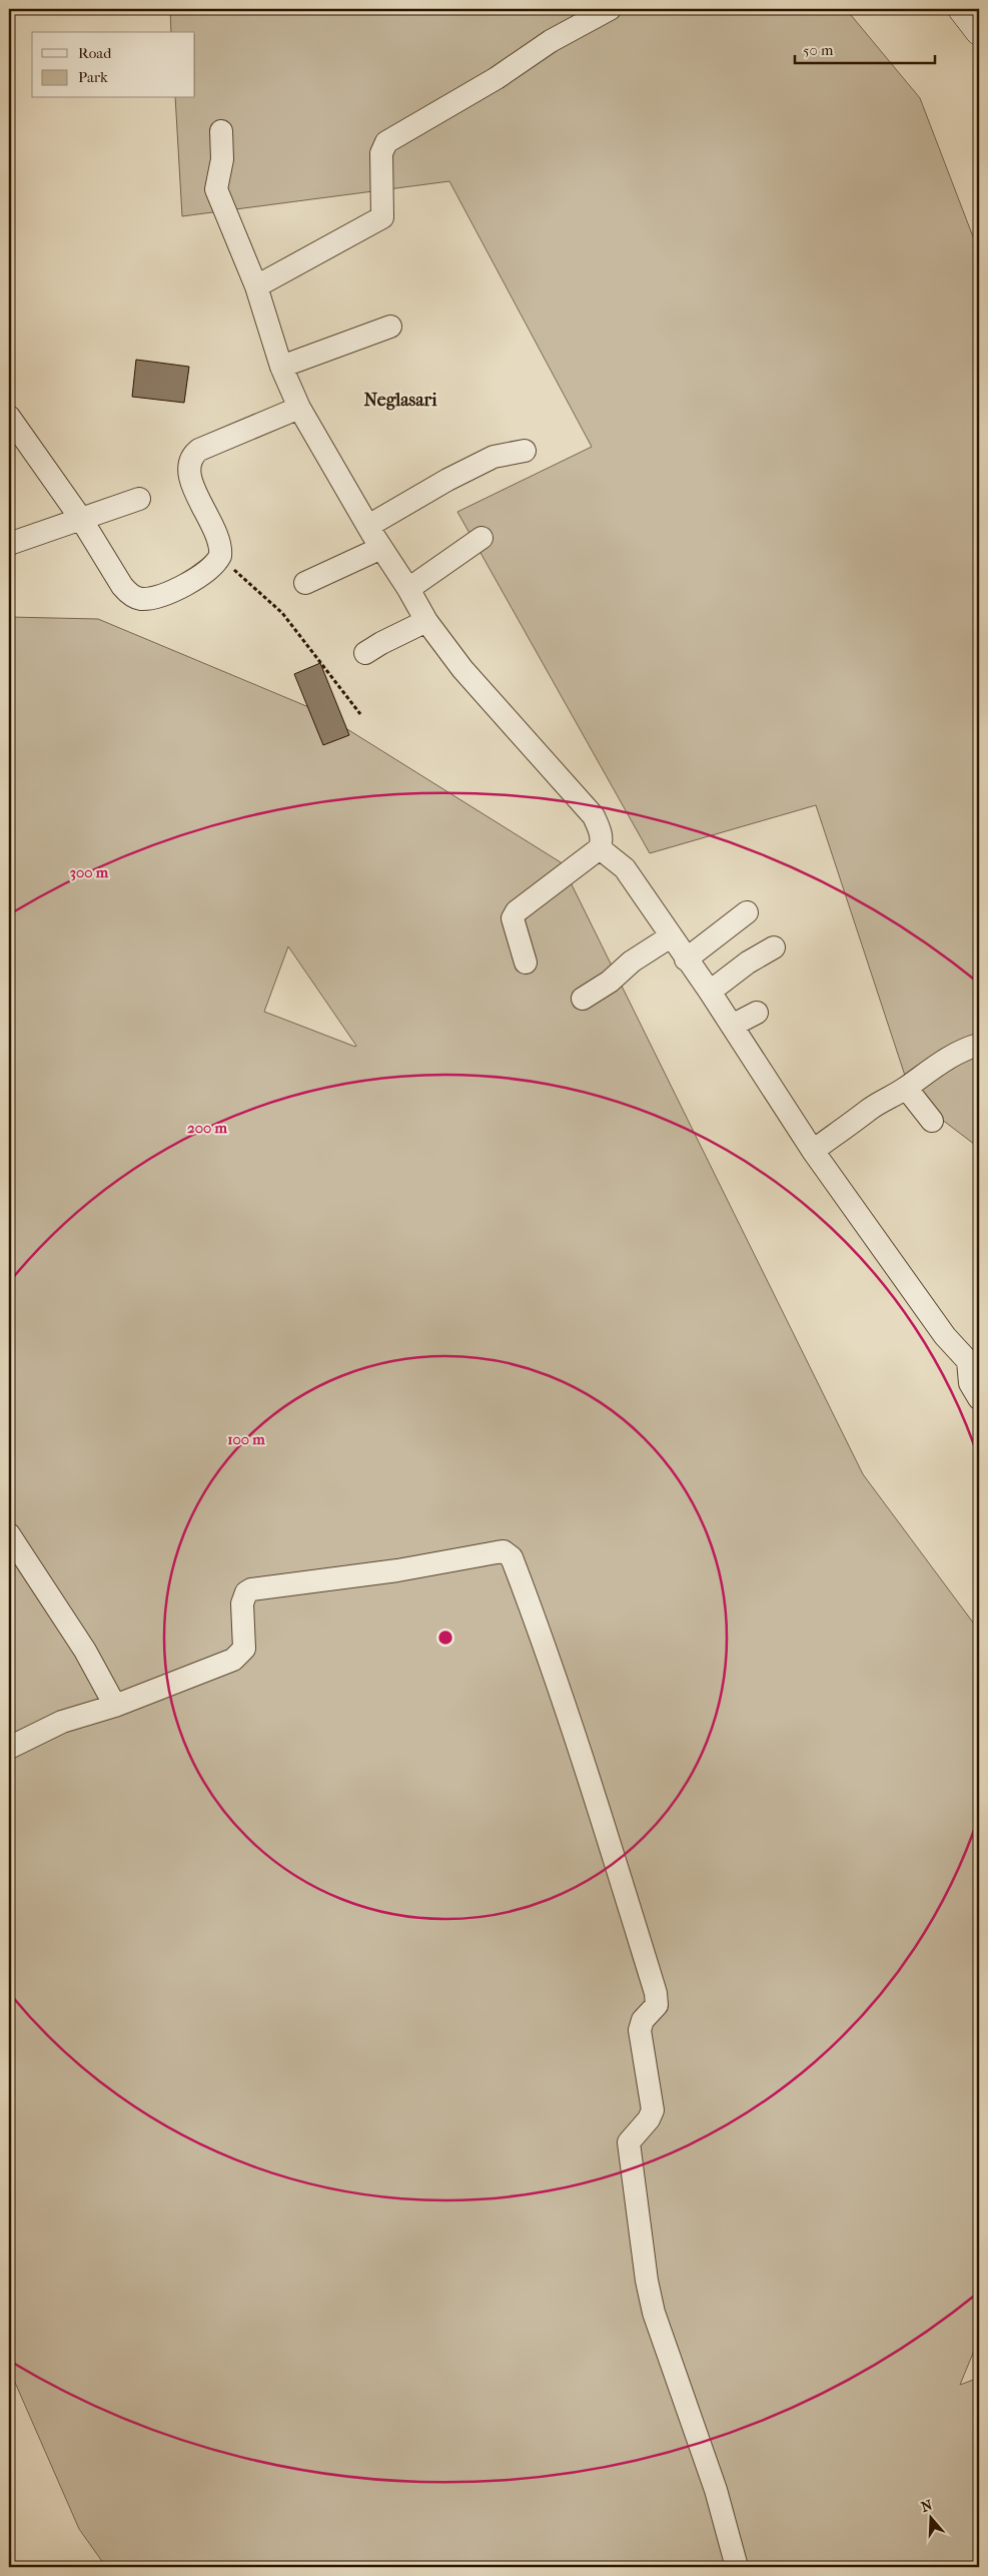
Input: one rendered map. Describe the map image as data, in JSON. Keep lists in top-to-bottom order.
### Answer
{
  "districts": ["Neglasari"],
  "legend": ["Road", "Park"],
  "scale_bar": "50 m",
  "north": "top",
  "rings": ["300 m", "200 m", "100 m"]
}
